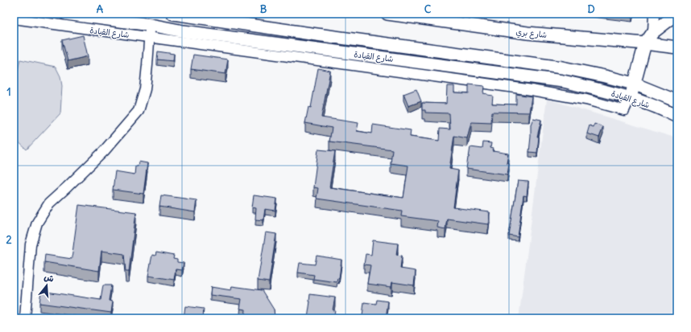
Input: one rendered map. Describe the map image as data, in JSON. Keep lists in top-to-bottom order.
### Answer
{
  "streets": {
    "main road": ["شارع القيادة", "شارع بري"]
  },
  "north": "top",
  "grid": {
    "columns": [
      "A",
      "B",
      "C",
      "D"
    ],
    "rows": ["1", "2"]
  }
}
